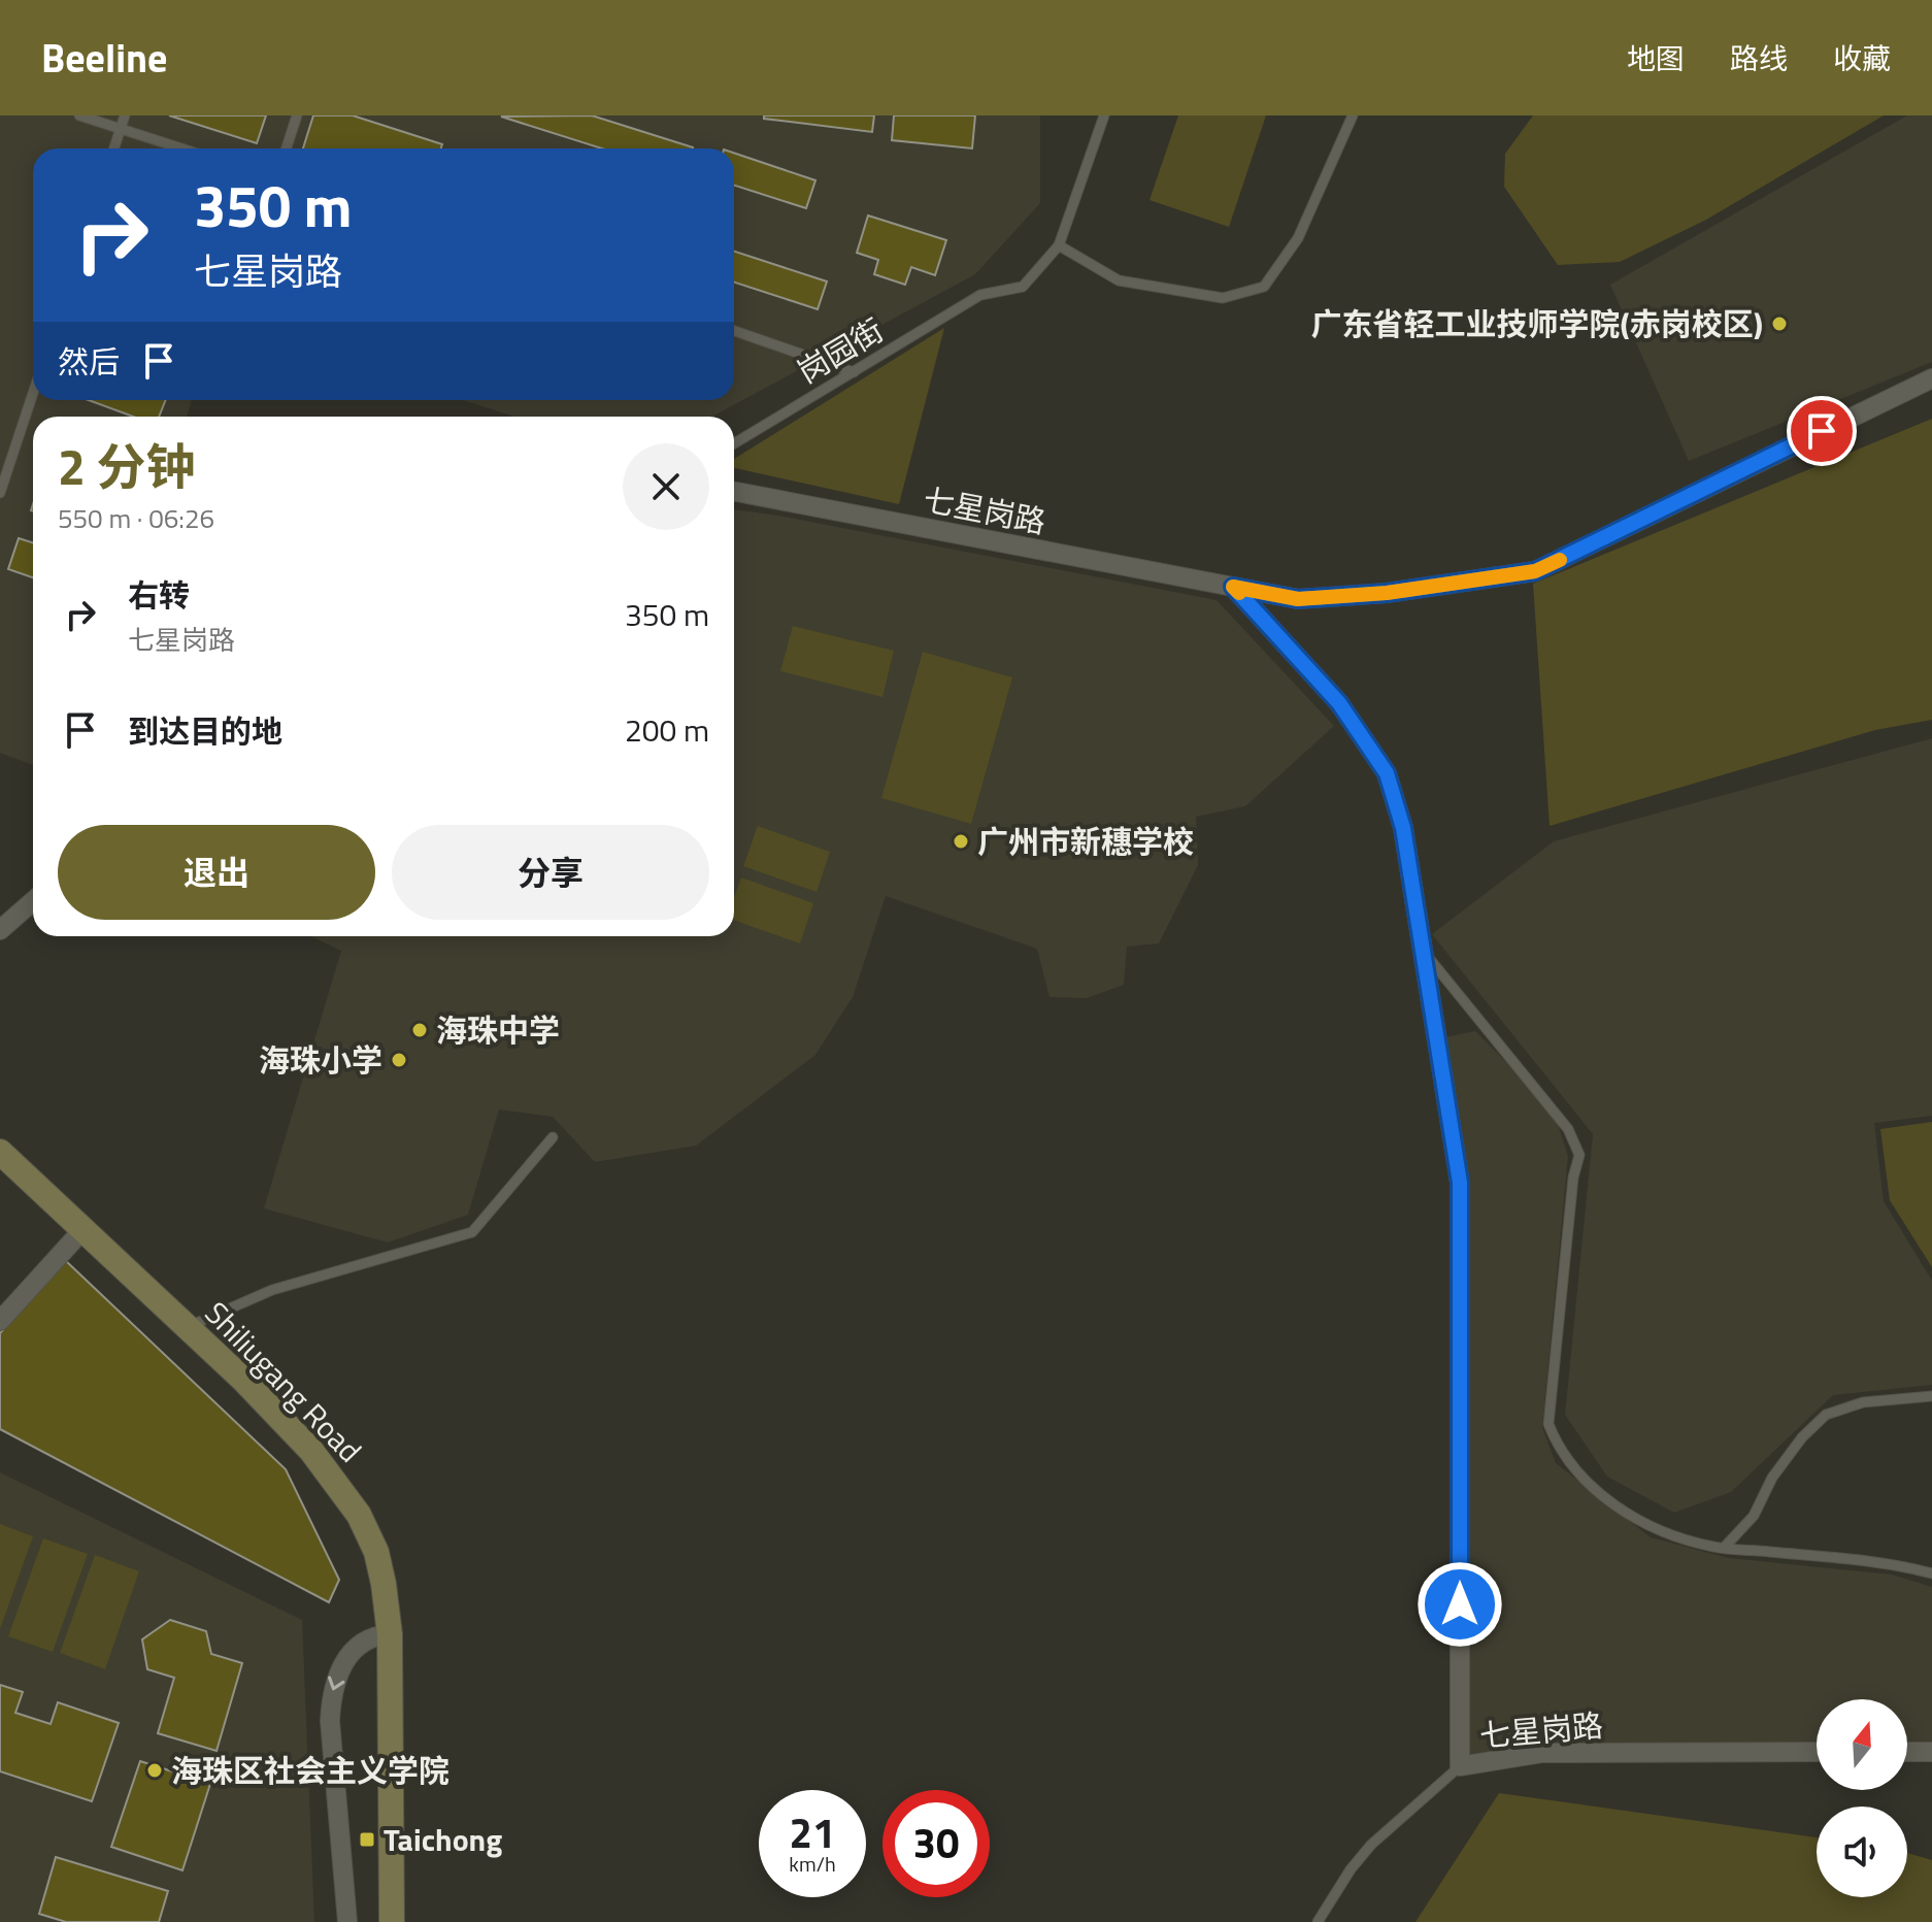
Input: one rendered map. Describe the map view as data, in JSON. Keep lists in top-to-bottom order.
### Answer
{
  "streets": {
    "main road": ["Shiliugang Road"],
    "street": ["七星岗路"],
    "lane": ["岗园街"]
  },
  "places": {
    "other": [
      "广东省轻工业技师学院(赤岗校区)",
      "广州市新穗学校",
      "海珠中学",
      "海珠小学",
      "海珠区社会主义学院"
    ],
    "transit": ["Taichong"]
  },
  "north": "top",
  "page": {
    "header": "Beeline",
    "nav": ["地图", "路线", "收藏"],
    "turn": ["350 m", "七星岗路"],
    "then": "然后",
    "heading": ["2 分钟", "550 m · 06:26"],
    "list": [
      {
        "name": "右转",
        "note": "七星岗路",
        "value": "350 m"
      },
      {
        "name": "到达目的地",
        "value": "200 m"
      }
    ],
    "buttons": ["退出", "分享"],
    "speed": "21 km/h",
    "limit": "30"
  }
}
